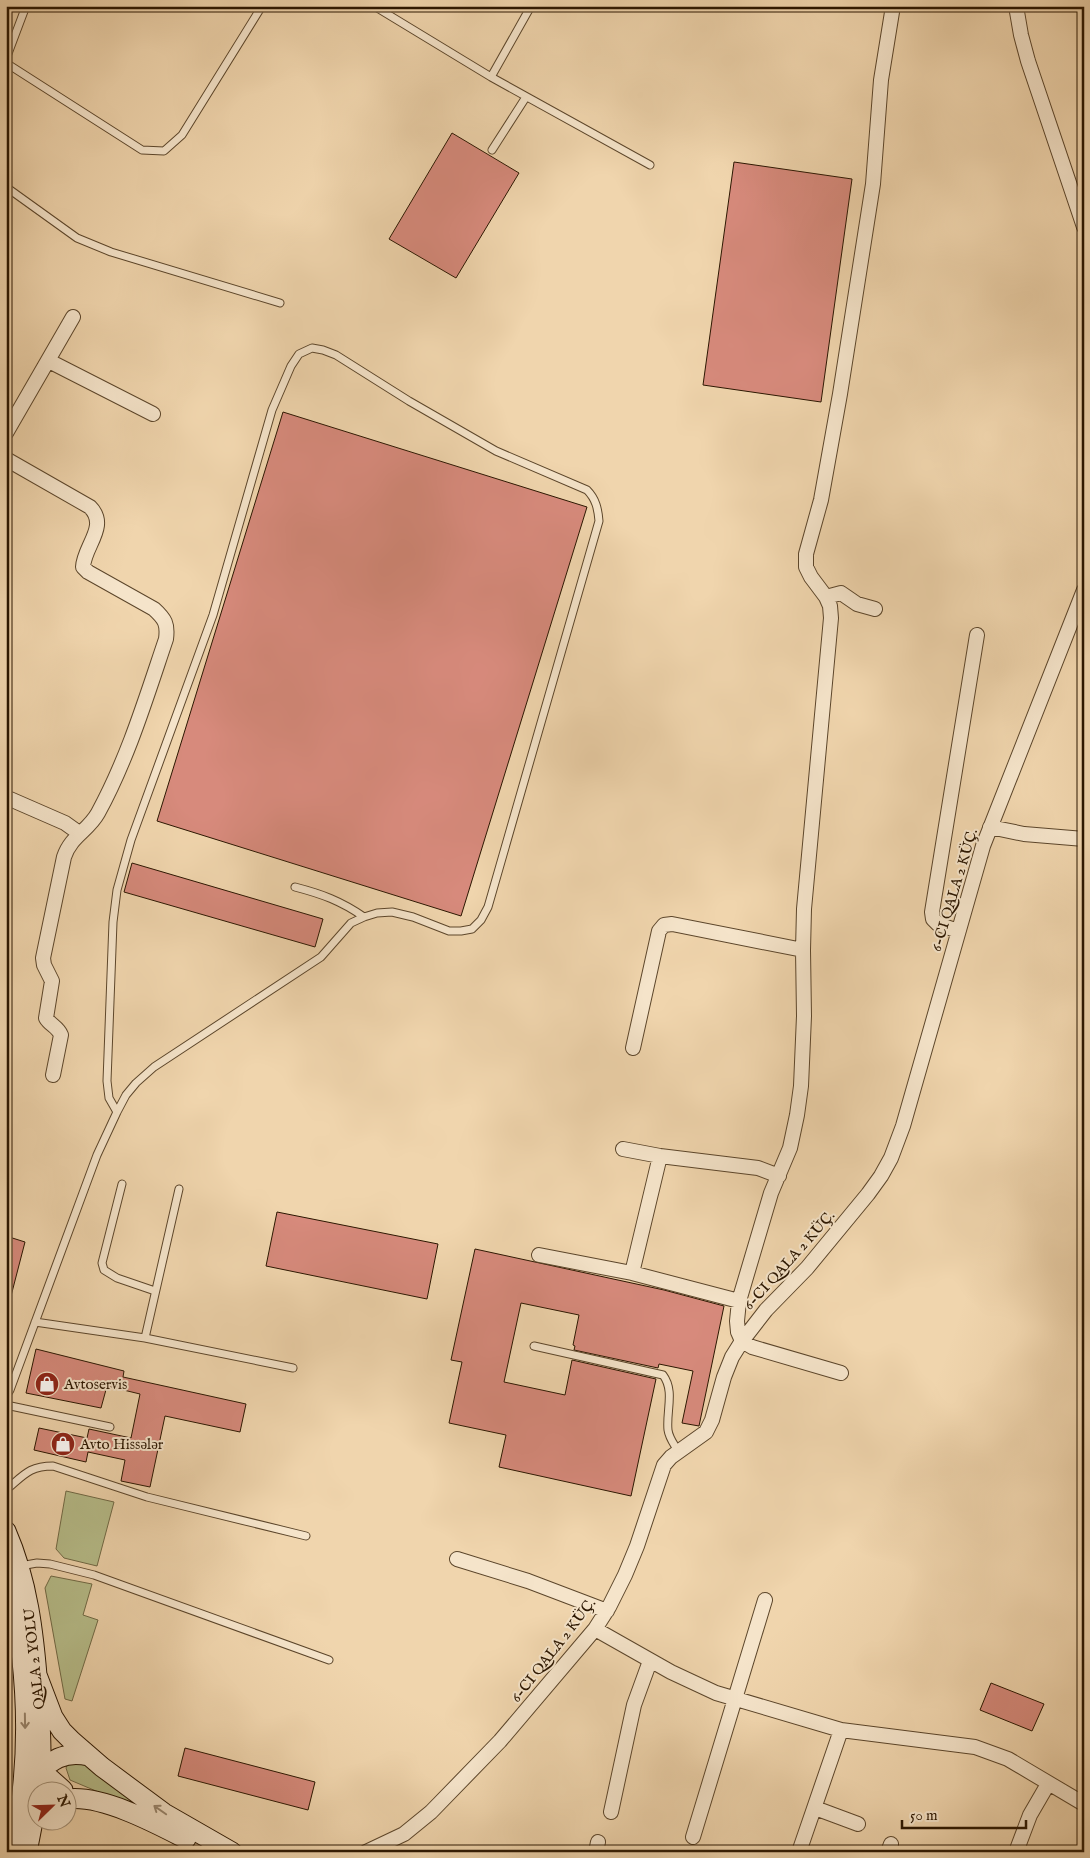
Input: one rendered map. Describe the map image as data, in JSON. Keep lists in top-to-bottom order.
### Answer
{
  "streets": {
    "main road": ["QALA 2 YOLU"]
  },
  "places": {
    "shop": ["Avtoservis", "Avto Hissələr"]
  },
  "scale_bar": "50 m",
  "north": "top right"
}
